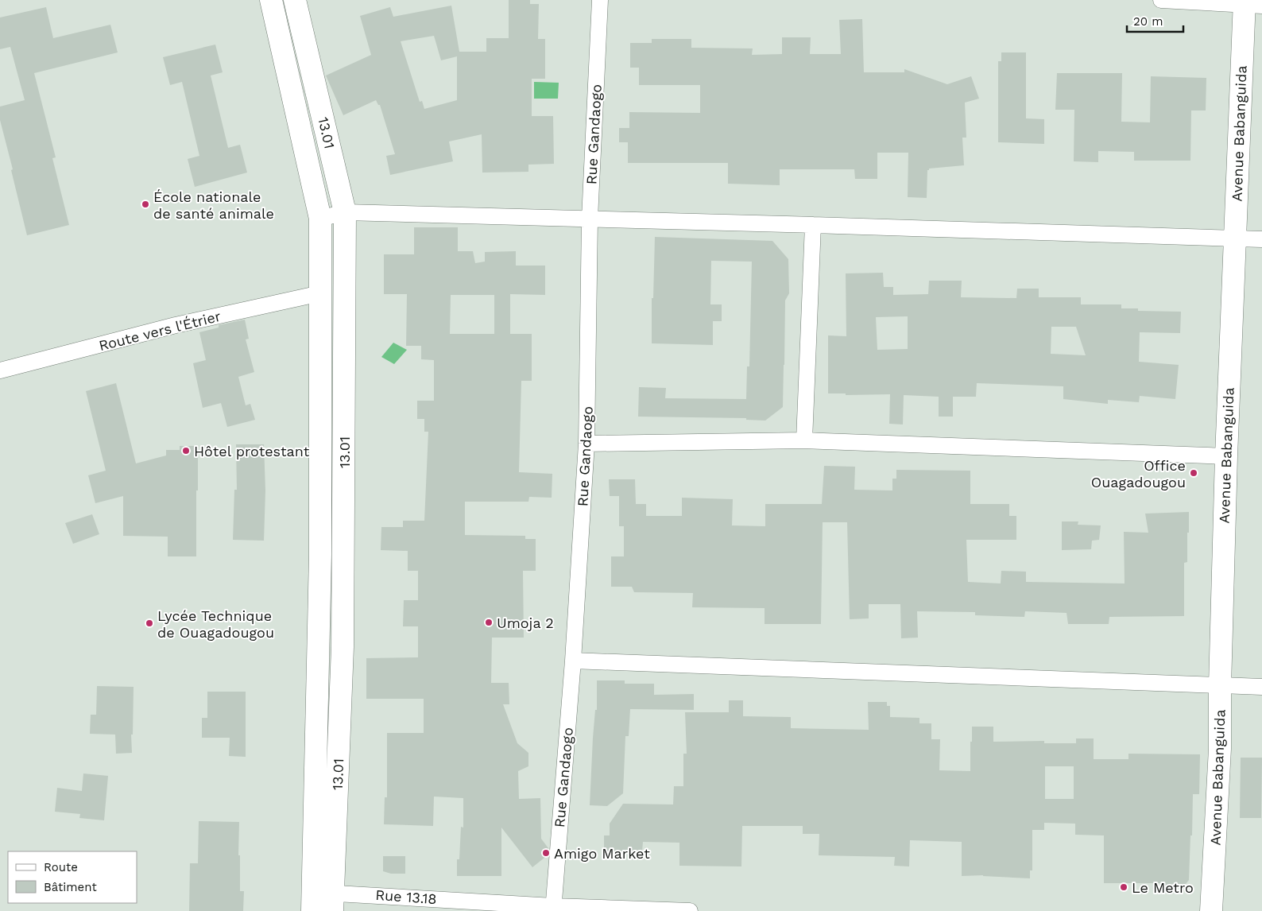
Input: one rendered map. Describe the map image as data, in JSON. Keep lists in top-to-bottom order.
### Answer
{
  "streets": {
    "street": [
      "13.01",
      "Avenue Babanguida",
      "Rue Gandaogo",
      "Route vers l'Étrier",
      "Rue 13.18"
    ]
  },
  "crossings": [
    ["13.01", "Route vers l'Étrier"],
    ["13.01", "Rue 13.18"],
    ["Rue Gandaogo", "Rue 13.18"]
  ],
  "places": [
    "École nationale de santé animale",
    "Hôtel protestant",
    "Office Ouagadougou",
    "Umoja 2",
    "Lycée Technique de Ouagadougou",
    "Amigo Market",
    "Le Metro"
  ],
  "legend": ["Route", "Bâtiment"],
  "scale_bar": "20 m"
}
